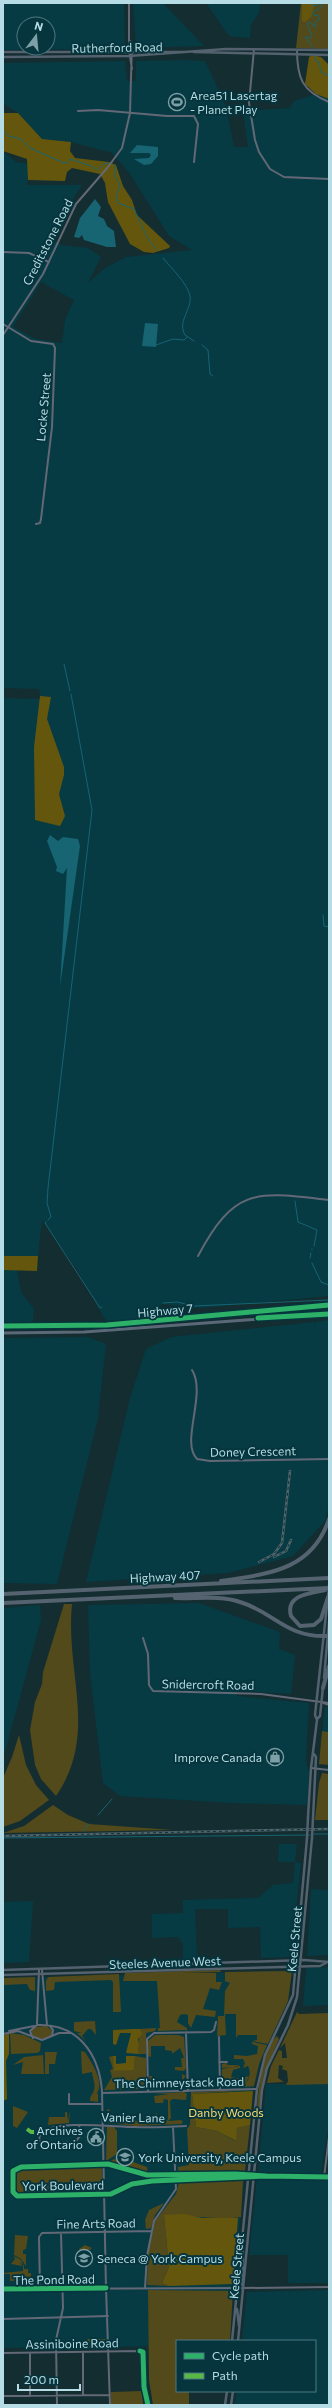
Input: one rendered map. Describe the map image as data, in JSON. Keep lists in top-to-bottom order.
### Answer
{
  "streets": {
    "highway": ["Highway 407"],
    "main road": [
      "Rutherford Road",
      "Highway 7",
      "Keele Street",
      "Steeles Avenue West"
    ],
    "street": [
      "Creditstone Road",
      "Locke Street",
      "Doney Crescent",
      "Snidercroft Road",
      "The Chimneystack Road",
      "Vanier Lane",
      "York Boulevard",
      "Fine Arts Road",
      "The Pond Road",
      "Assiniboine Road"
    ]
  },
  "crossings": [
    ["Rutherford Road", "Creditstone Road"],
    ["Creditstone Road", "Locke Street"],
    ["Highway 407", "Keele Street"],
    ["Snidercroft Road", "Keele Street"],
    ["Keele Street", "Steeles Avenue West"],
    ["Keele Street", "The Chimneystack Road"],
    ["Keele Street", "York Boulevard"],
    ["Keele Street", "The Pond Road"],
    ["Fine Arts Road", "The Pond Road"]
  ],
  "parks": ["Danby Woods"],
  "places": {
    "sports": ["Area51 Lasertag - Planet Play"],
    "shop": ["Improve Canada"],
    "public building": ["Archives of Ontario"],
    "school or university": ["York University, Keele Campus", "Seneca @ York Campus"]
  },
  "legend": ["Cycle path", "Path"],
  "scale_bar": "200 m",
  "north": "top"
}
